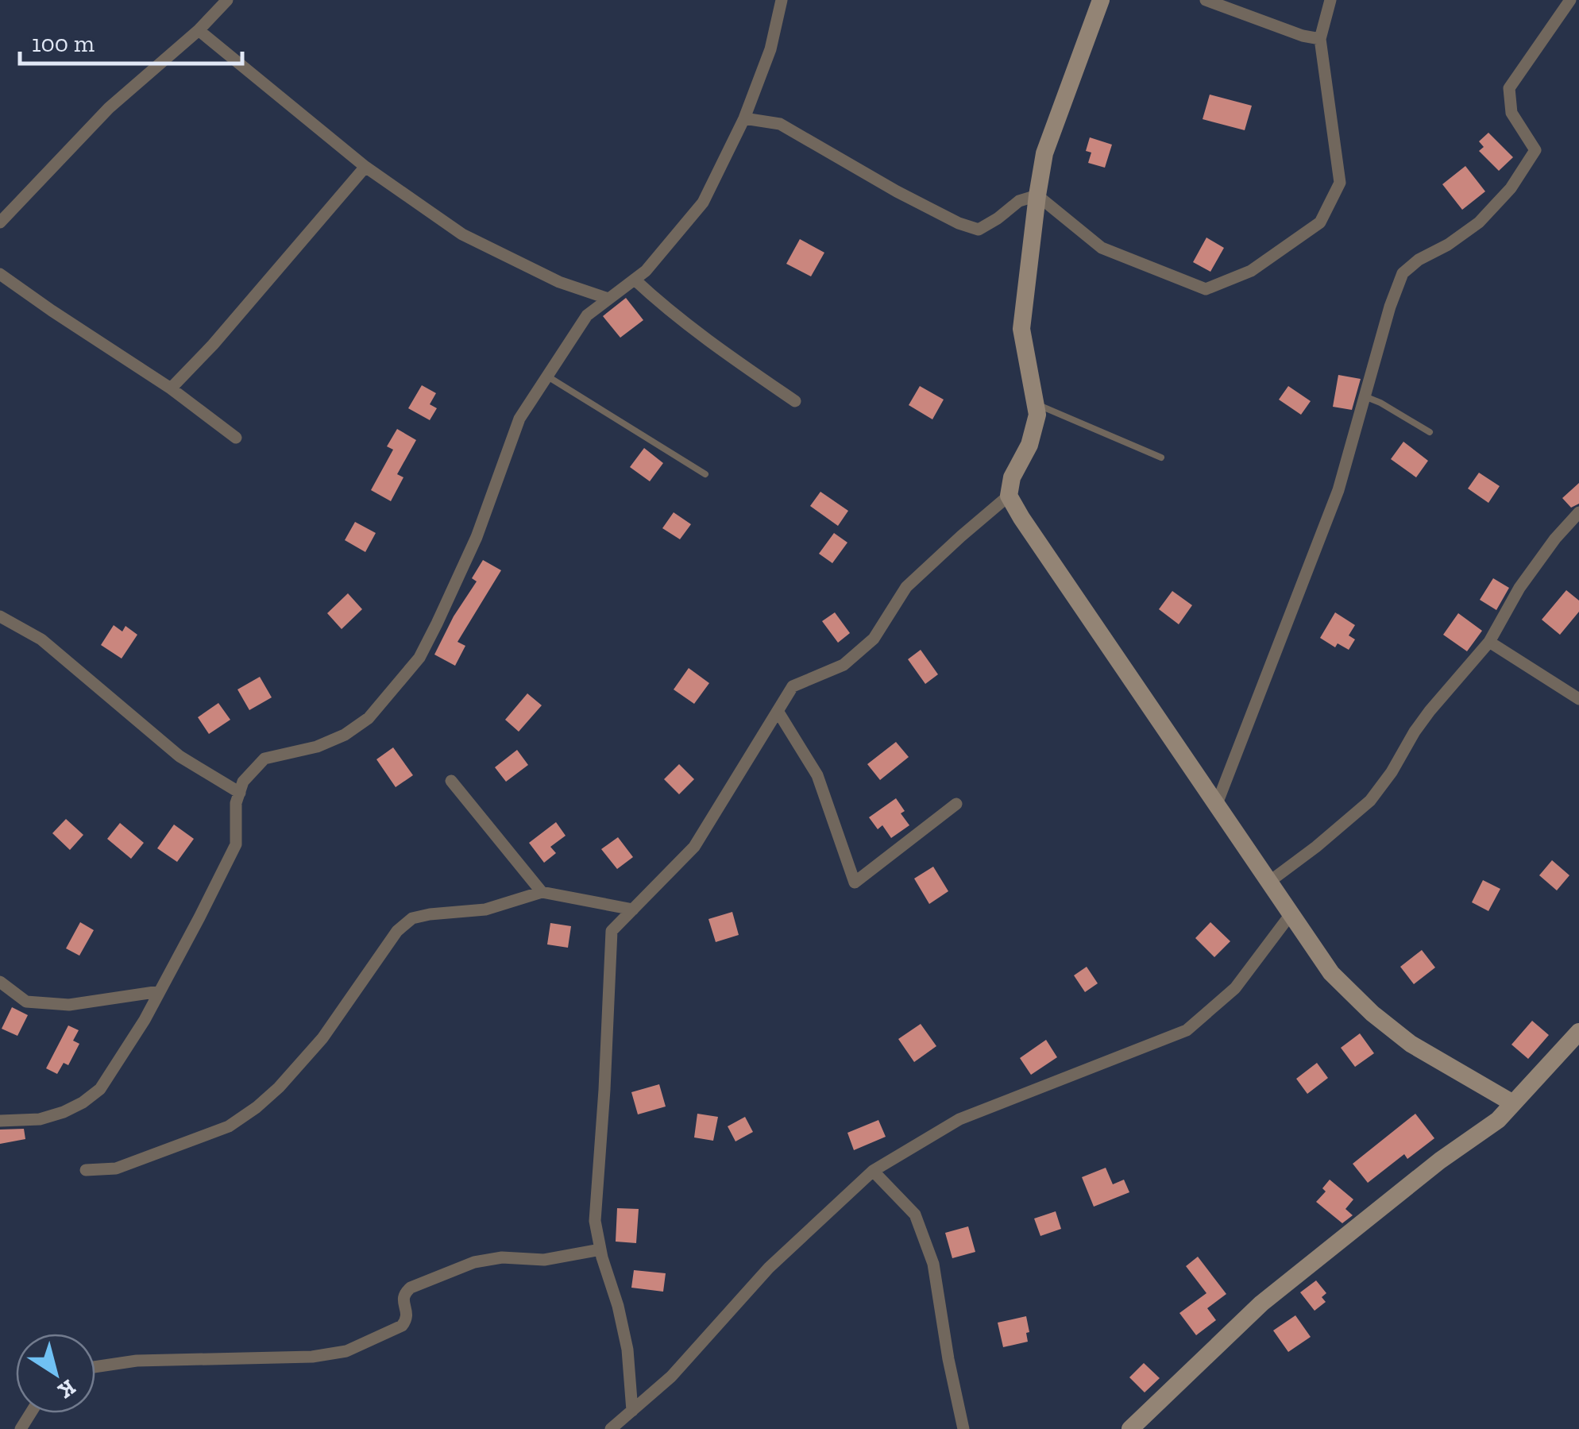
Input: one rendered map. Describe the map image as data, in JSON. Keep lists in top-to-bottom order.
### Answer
{
  "scale_bar": "100 m",
  "north": "bottom right"
}
